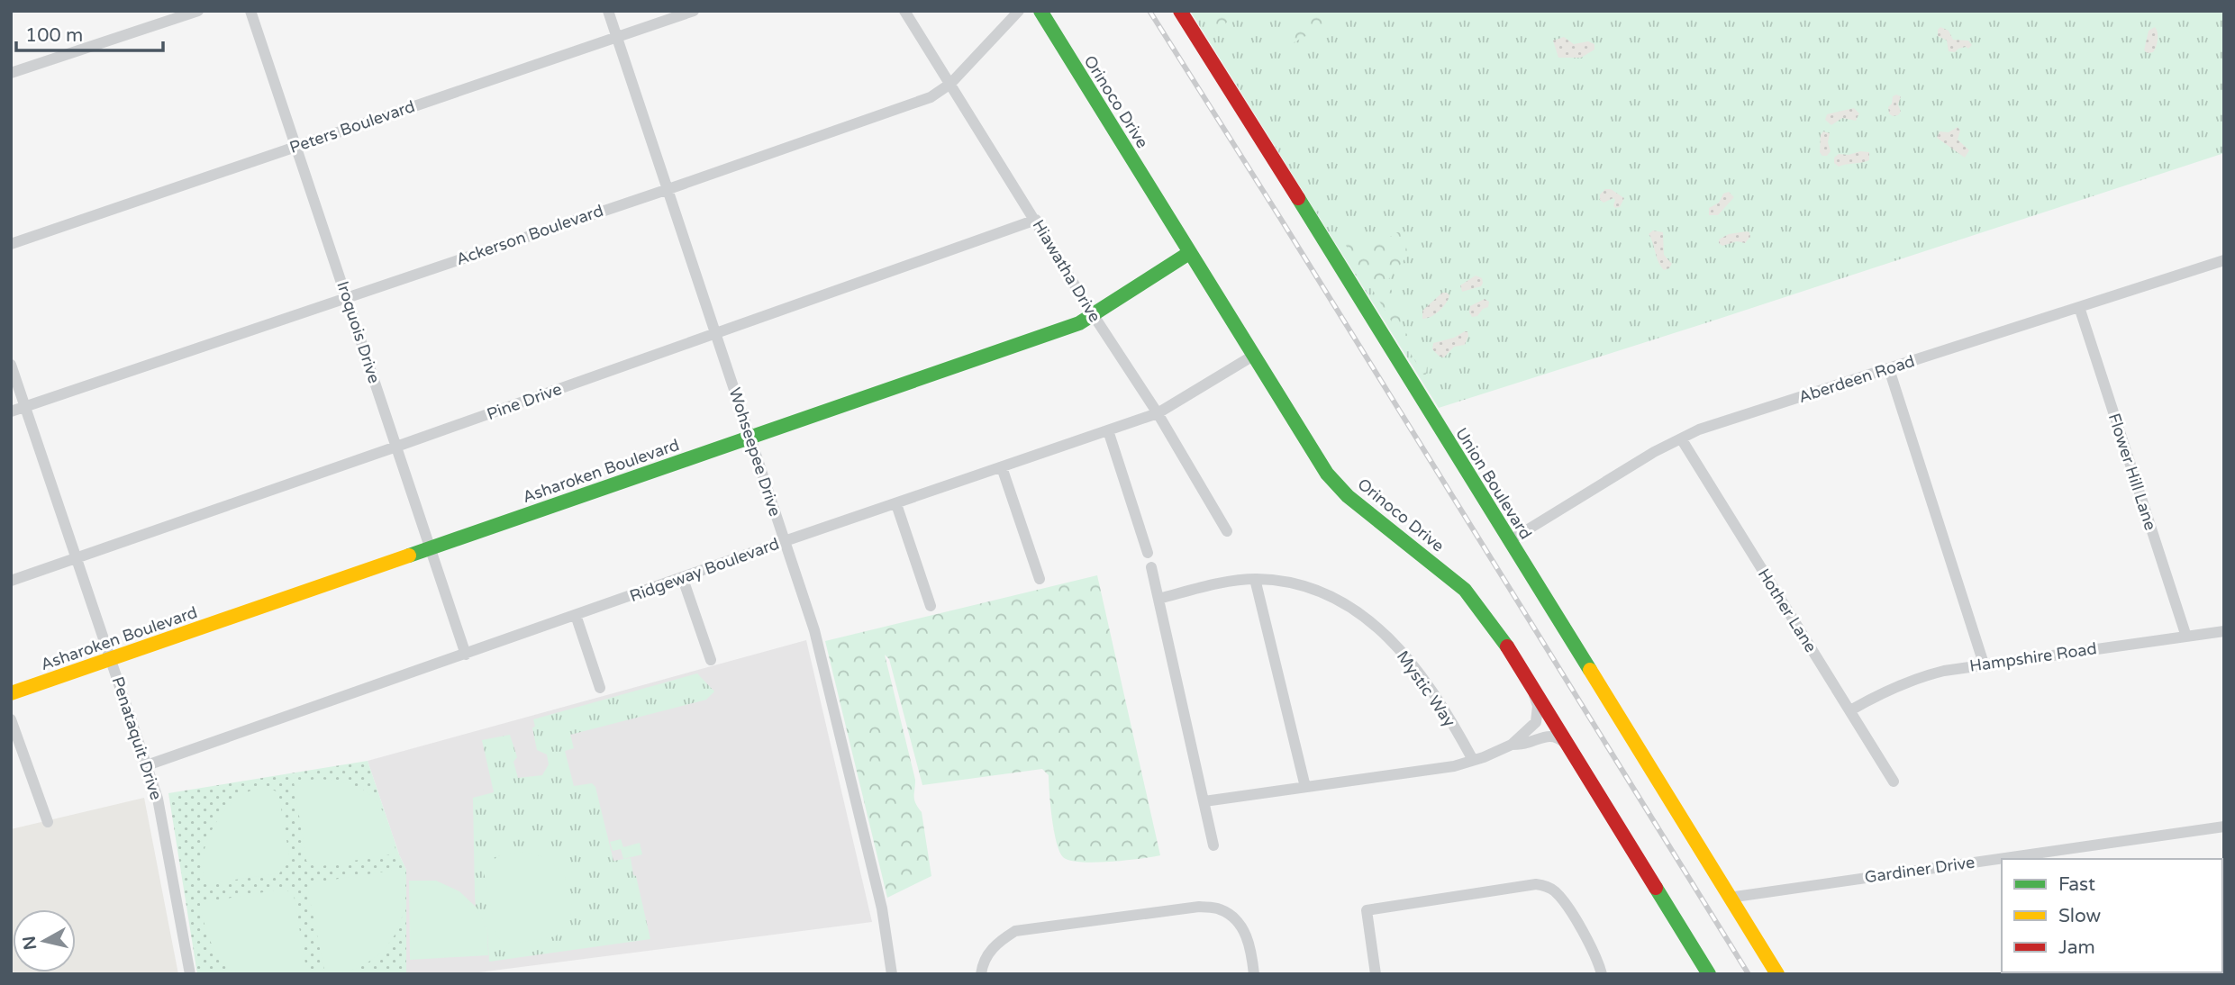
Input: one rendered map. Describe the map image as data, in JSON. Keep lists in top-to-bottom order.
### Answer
{
  "streets": {
    "street": [
      "Orinoco Drive",
      "Peters Boulevard",
      "Ackerson Boulevard",
      "Hiawatha Drive",
      "Iroquois Drive",
      "Aberdeen Road",
      "Pine Drive",
      "Wohseepee Drive",
      "Asharoken Boulevard",
      "Flower Hill Lane",
      "Union Boulevard",
      "Ridgeway Boulevard",
      "Hother Lane",
      "Hampshire Road",
      "Mystic Way",
      "Penataquit Drive",
      "Gardiner Drive"
    ]
  },
  "crossings": [
    ["Orinoco Drive", "Asharoken Boulevard"],
    ["Orinoco Drive", "Ridgeway Boulevard"],
    ["Peters Boulevard", "Iroquois Drive"],
    ["Peters Boulevard", "Wohseepee Drive"],
    ["Ackerson Boulevard", "Hiawatha Drive"],
    ["Ackerson Boulevard", "Iroquois Drive"],
    ["Ackerson Boulevard", "Wohseepee Drive"],
    ["Ackerson Boulevard", "Penataquit Drive"],
    ["Hiawatha Drive", "Pine Drive"],
    ["Hiawatha Drive", "Asharoken Boulevard"],
    ["Hiawatha Drive", "Ridgeway Boulevard"],
    ["Iroquois Drive", "Pine Drive"],
    ["Iroquois Drive", "Asharoken Boulevard"],
    ["Iroquois Drive", "Ridgeway Boulevard"],
    ["Aberdeen Road", "Flower Hill Lane"],
    ["Aberdeen Road", "Union Boulevard"],
    ["Aberdeen Road", "Hother Lane"],
    ["Pine Drive", "Wohseepee Drive"],
    ["Pine Drive", "Penataquit Drive"],
    ["Wohseepee Drive", "Asharoken Boulevard"],
    ["Wohseepee Drive", "Ridgeway Boulevard"],
    ["Asharoken Boulevard", "Penataquit Drive"],
    ["Flower Hill Lane", "Hampshire Road"],
    ["Union Boulevard", "Gardiner Drive"],
    ["Ridgeway Boulevard", "Penataquit Drive"],
    ["Hother Lane", "Hampshire Road"]
  ],
  "legend": ["Fast", "Slow", "Jam"],
  "scale_bar": "100 m",
  "north": "left"
}
